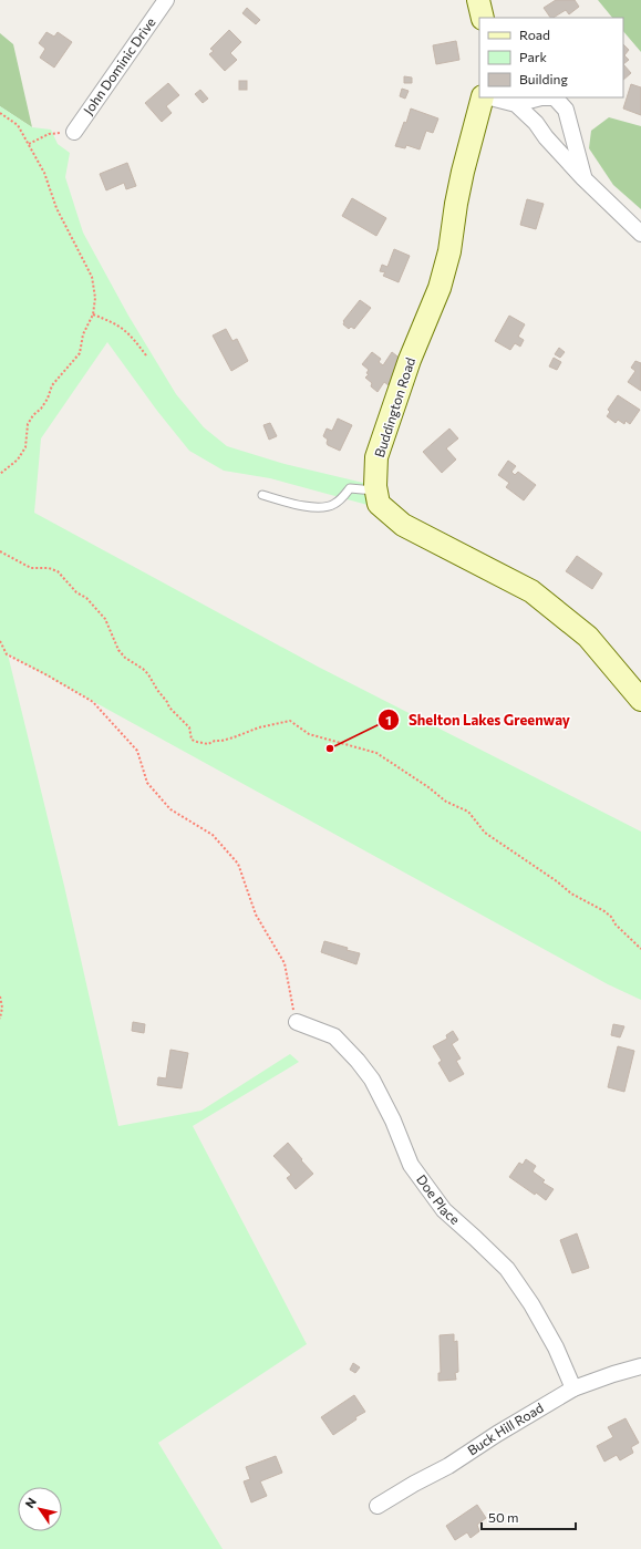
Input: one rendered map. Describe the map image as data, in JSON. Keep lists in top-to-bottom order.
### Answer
{
  "streets": {
    "street": [
      "John Dominic Drive",
      "Buddington Road",
      "Doe Place",
      "Buck Hill Road"
    ]
  },
  "crossings": [
    ["Doe Place", "Buck Hill Road"]
  ],
  "places": ["Shelton Lakes Greenway"],
  "legend": ["Road", "Park", "Building"],
  "scale_bar": "50 m",
  "north": "top left"
}
